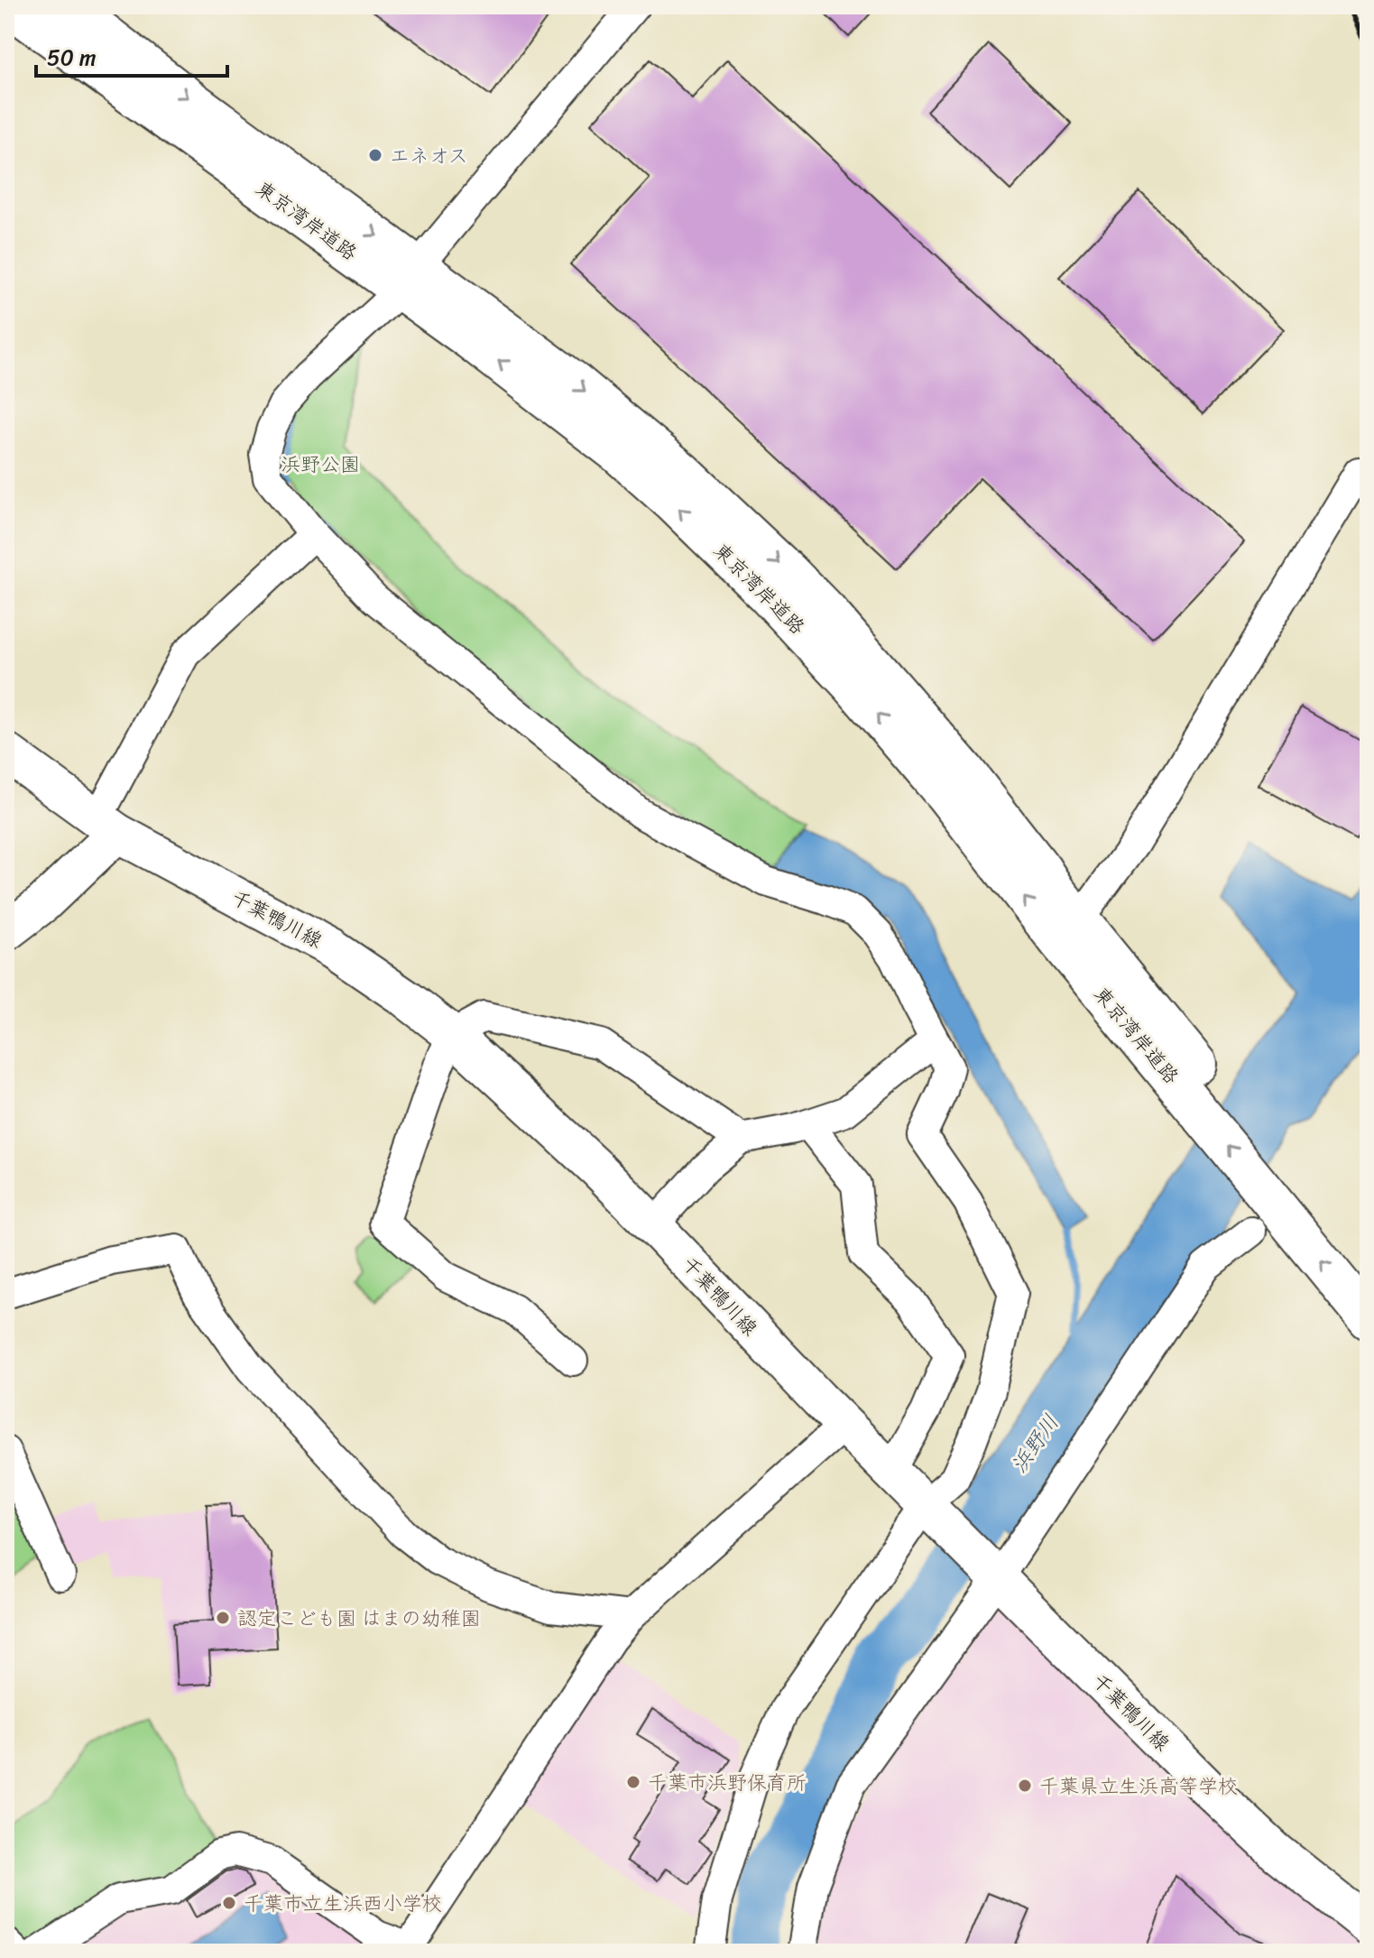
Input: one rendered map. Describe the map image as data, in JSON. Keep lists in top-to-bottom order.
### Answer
{
  "streets": {
    "highway": ["東京湾岸道路"],
    "main road": ["千葉鴨川線"]
  },
  "water": ["浜野川"],
  "parks": ["浜野公園"],
  "places": [
    "エネオス",
    "認定こども園 はまの幼稚園",
    "千葉市浜野保育所",
    "千葉県立生浜高等学校",
    "千葉市立生浜西小学校"
  ],
  "scale_bar": "50 m"
}
